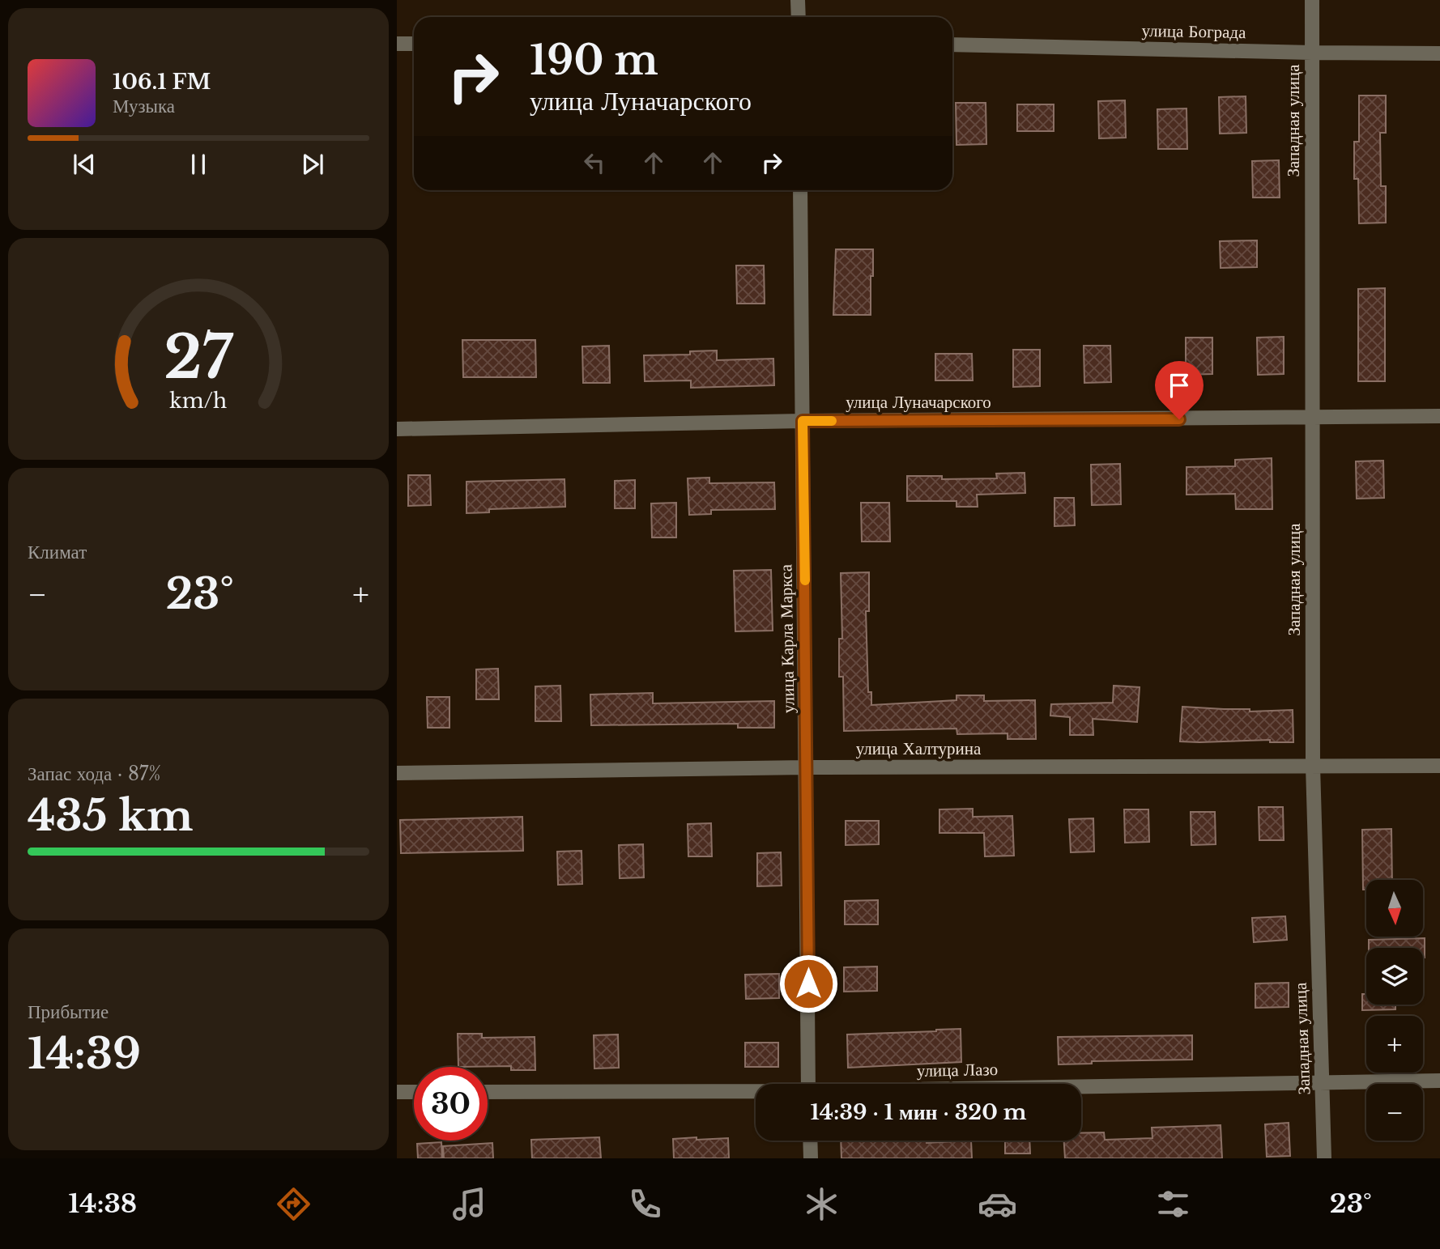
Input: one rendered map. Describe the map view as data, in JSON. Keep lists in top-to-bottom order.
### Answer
{
  "streets": {
    "street": [
      "улица Бограда",
      "Западная улица",
      "улица Луначарского",
      "улица Карла Маркса",
      "улица Халтурина",
      "улица Лазо"
    ]
  },
  "crossings": [
    ["улица Бограда", "Западная улица"],
    ["Западная улица", "улица Луначарского"],
    ["Западная улица", "улица Халтурина"],
    ["Западная улица", "улица Лазо"],
    ["улица Луначарского", "улица Карла Маркса"],
    ["улица Карла Маркса", "улица Халтурина"]
  ],
  "north": "bottom",
  "page": {
    "turn": ["190 m", "улица Луначарского"],
    "song": ["106.1 FM", "Музыка"],
    "tile": [
      "Климат",
      ["Запас хода · 87%", "435 km"],
      ["Прибытие", "14:39"]
    ],
    "heat": ["−", "23°", "+"],
    "map_buttons": ["+", "−"],
    "limit": "30",
    "trip": "14:39 · 1 мин · 320 m",
    "tabs": ["14:38", "23°"],
    "gauge": ["27", "km/h"]
  }
}
